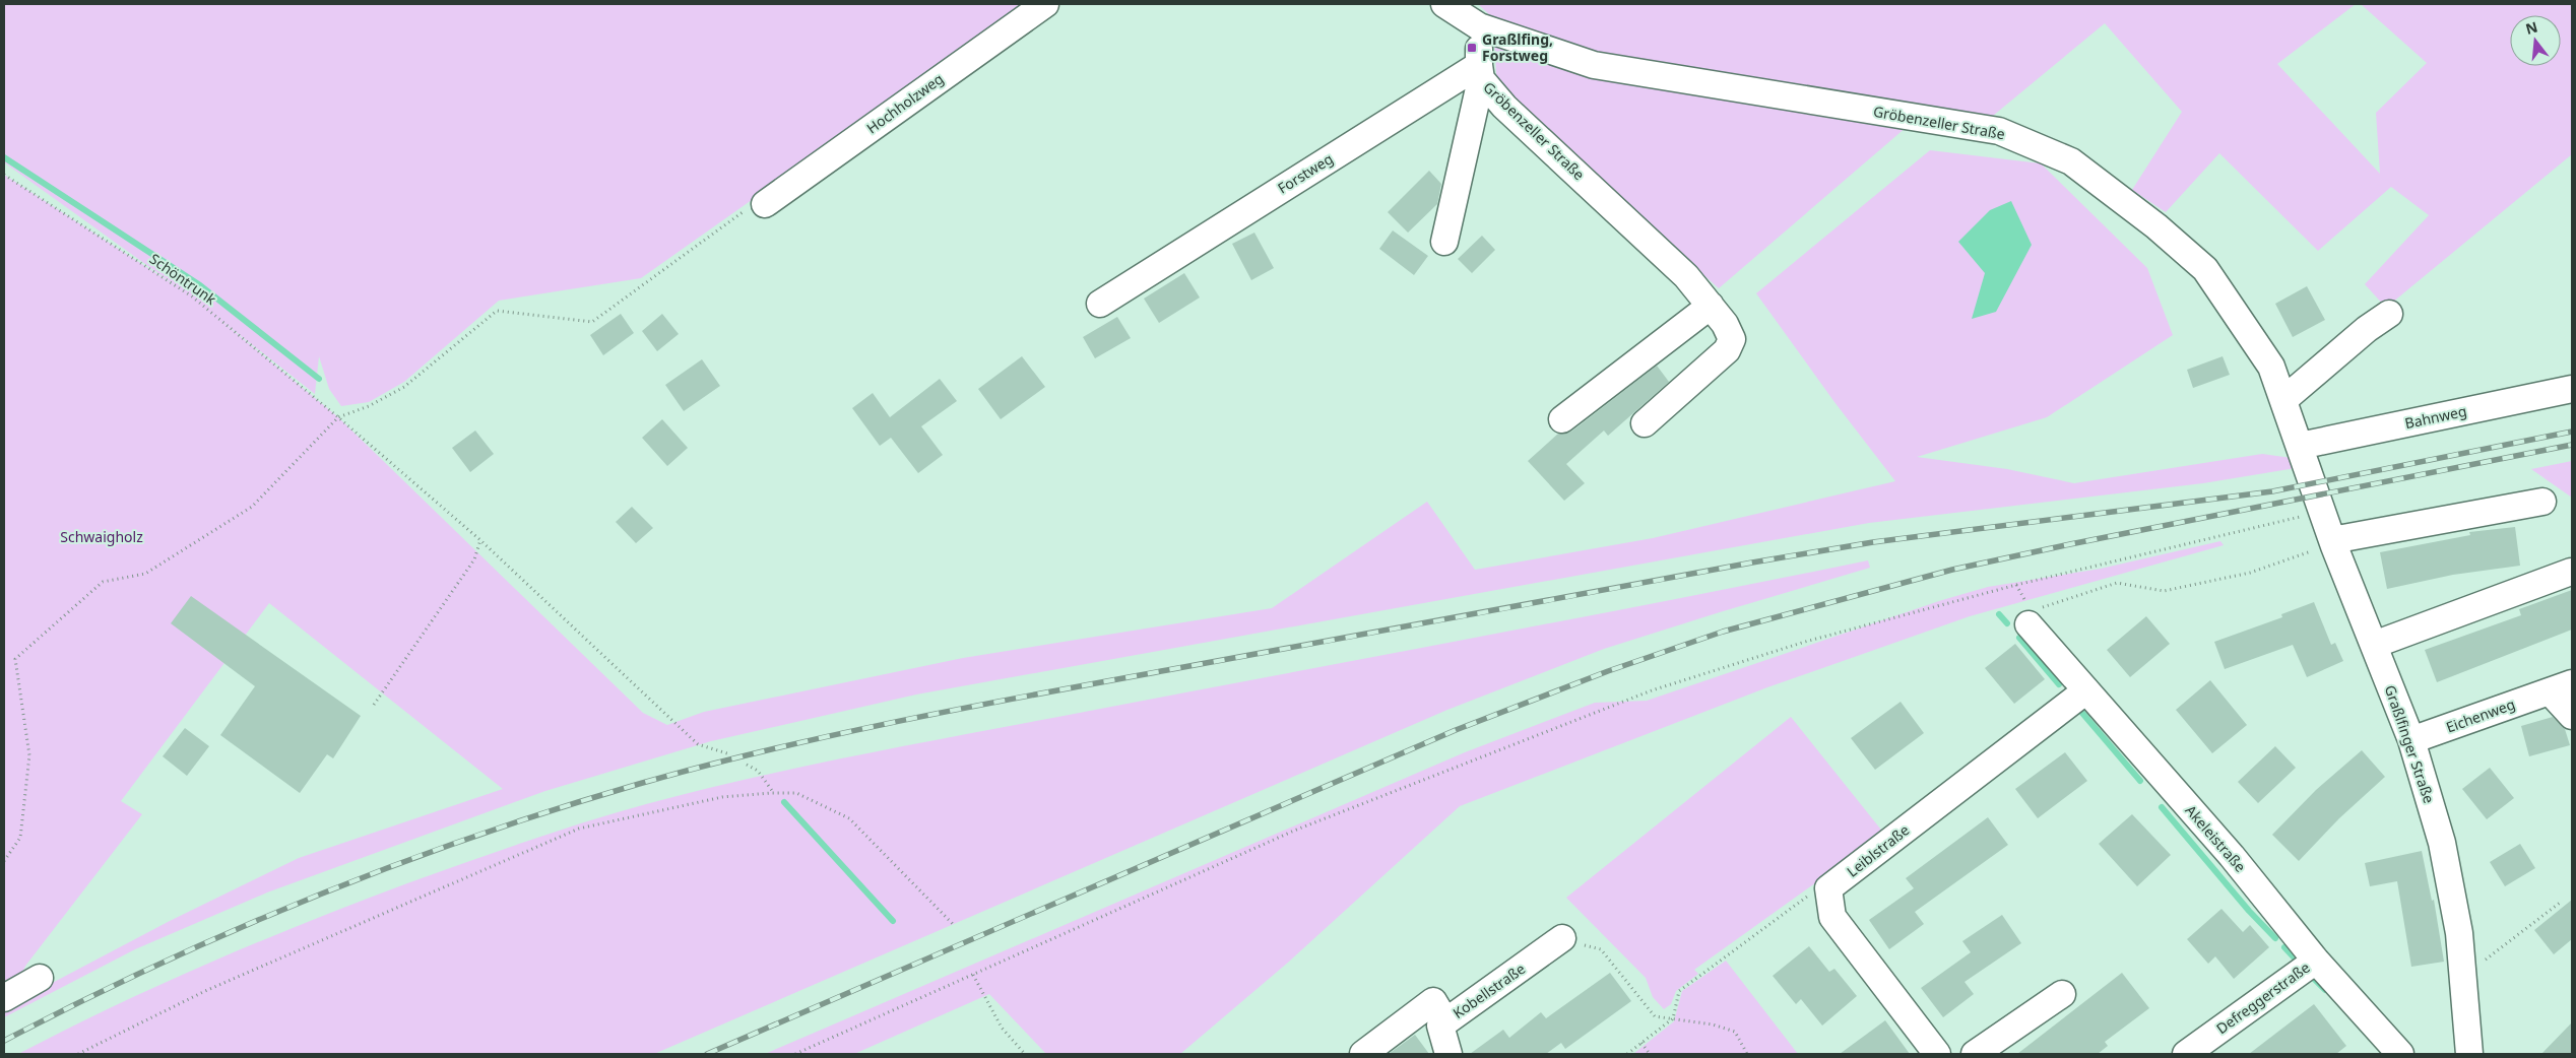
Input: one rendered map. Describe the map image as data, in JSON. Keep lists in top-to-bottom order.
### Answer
{
  "streets": {
    "street": [
      "Hochholzweg",
      "Gröbenzeller Straße",
      "Forstweg",
      "Bahnweg",
      "Eichenweg",
      "Graßlfinger Straße",
      "Akeleistraße",
      "Leiblstraße",
      "Kobellstraße",
      "Defreggerstraße"
    ],
    "path": ["Schöntrunk"]
  },
  "crossings": [
    ["Gröbenzeller Straße", "Forstweg"],
    ["Gröbenzeller Straße", "Bahnweg"],
    ["Gröbenzeller Straße", "Graßlfinger Straße"],
    ["Bahnweg", "Graßlfinger Straße"],
    ["Eichenweg", "Graßlfinger Straße"],
    ["Akeleistraße", "Leiblstraße"],
    ["Akeleistraße", "Defreggerstraße"]
  ],
  "parks": ["Schwaigholz"],
  "places": {
    "transit": ["Graßlfing, Forstweg"]
  },
  "north": "top"
}
